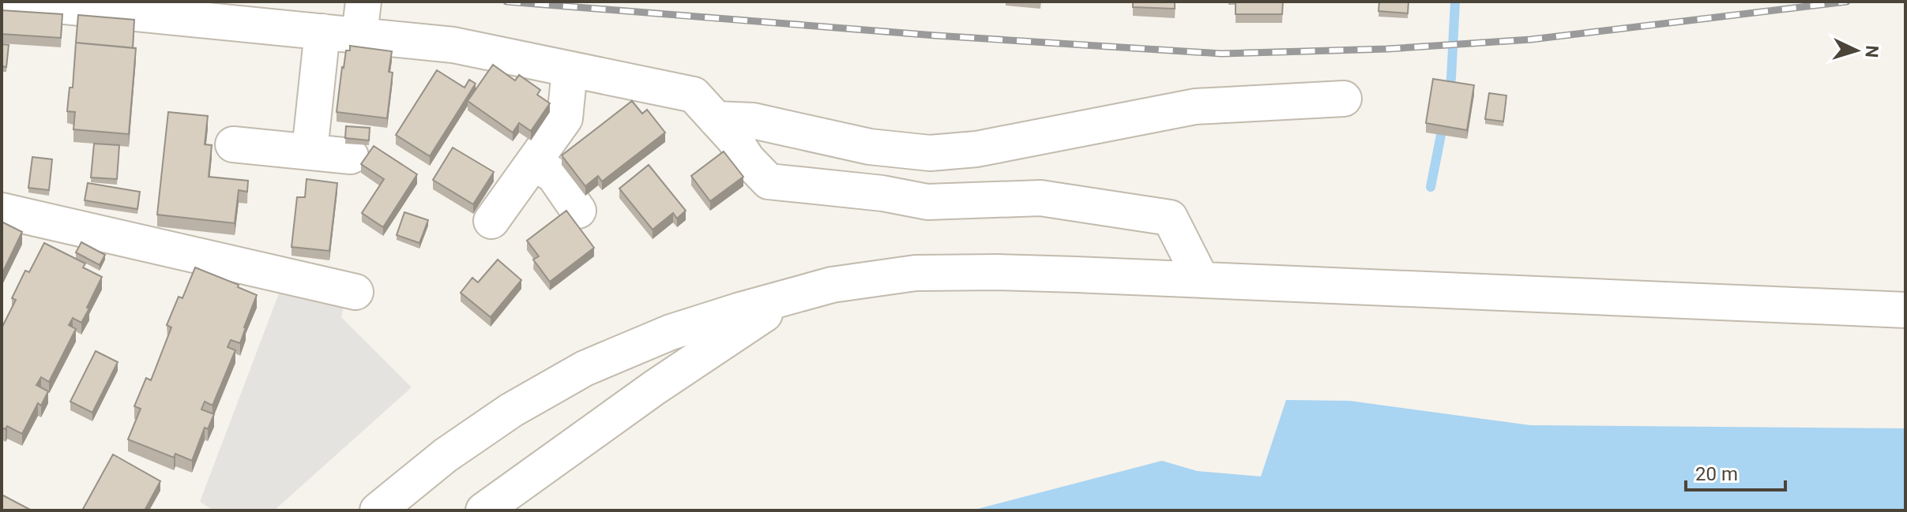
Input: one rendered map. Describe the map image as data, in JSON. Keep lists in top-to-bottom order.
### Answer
{
  "scale_bar": "20 m",
  "north": "right"
}
